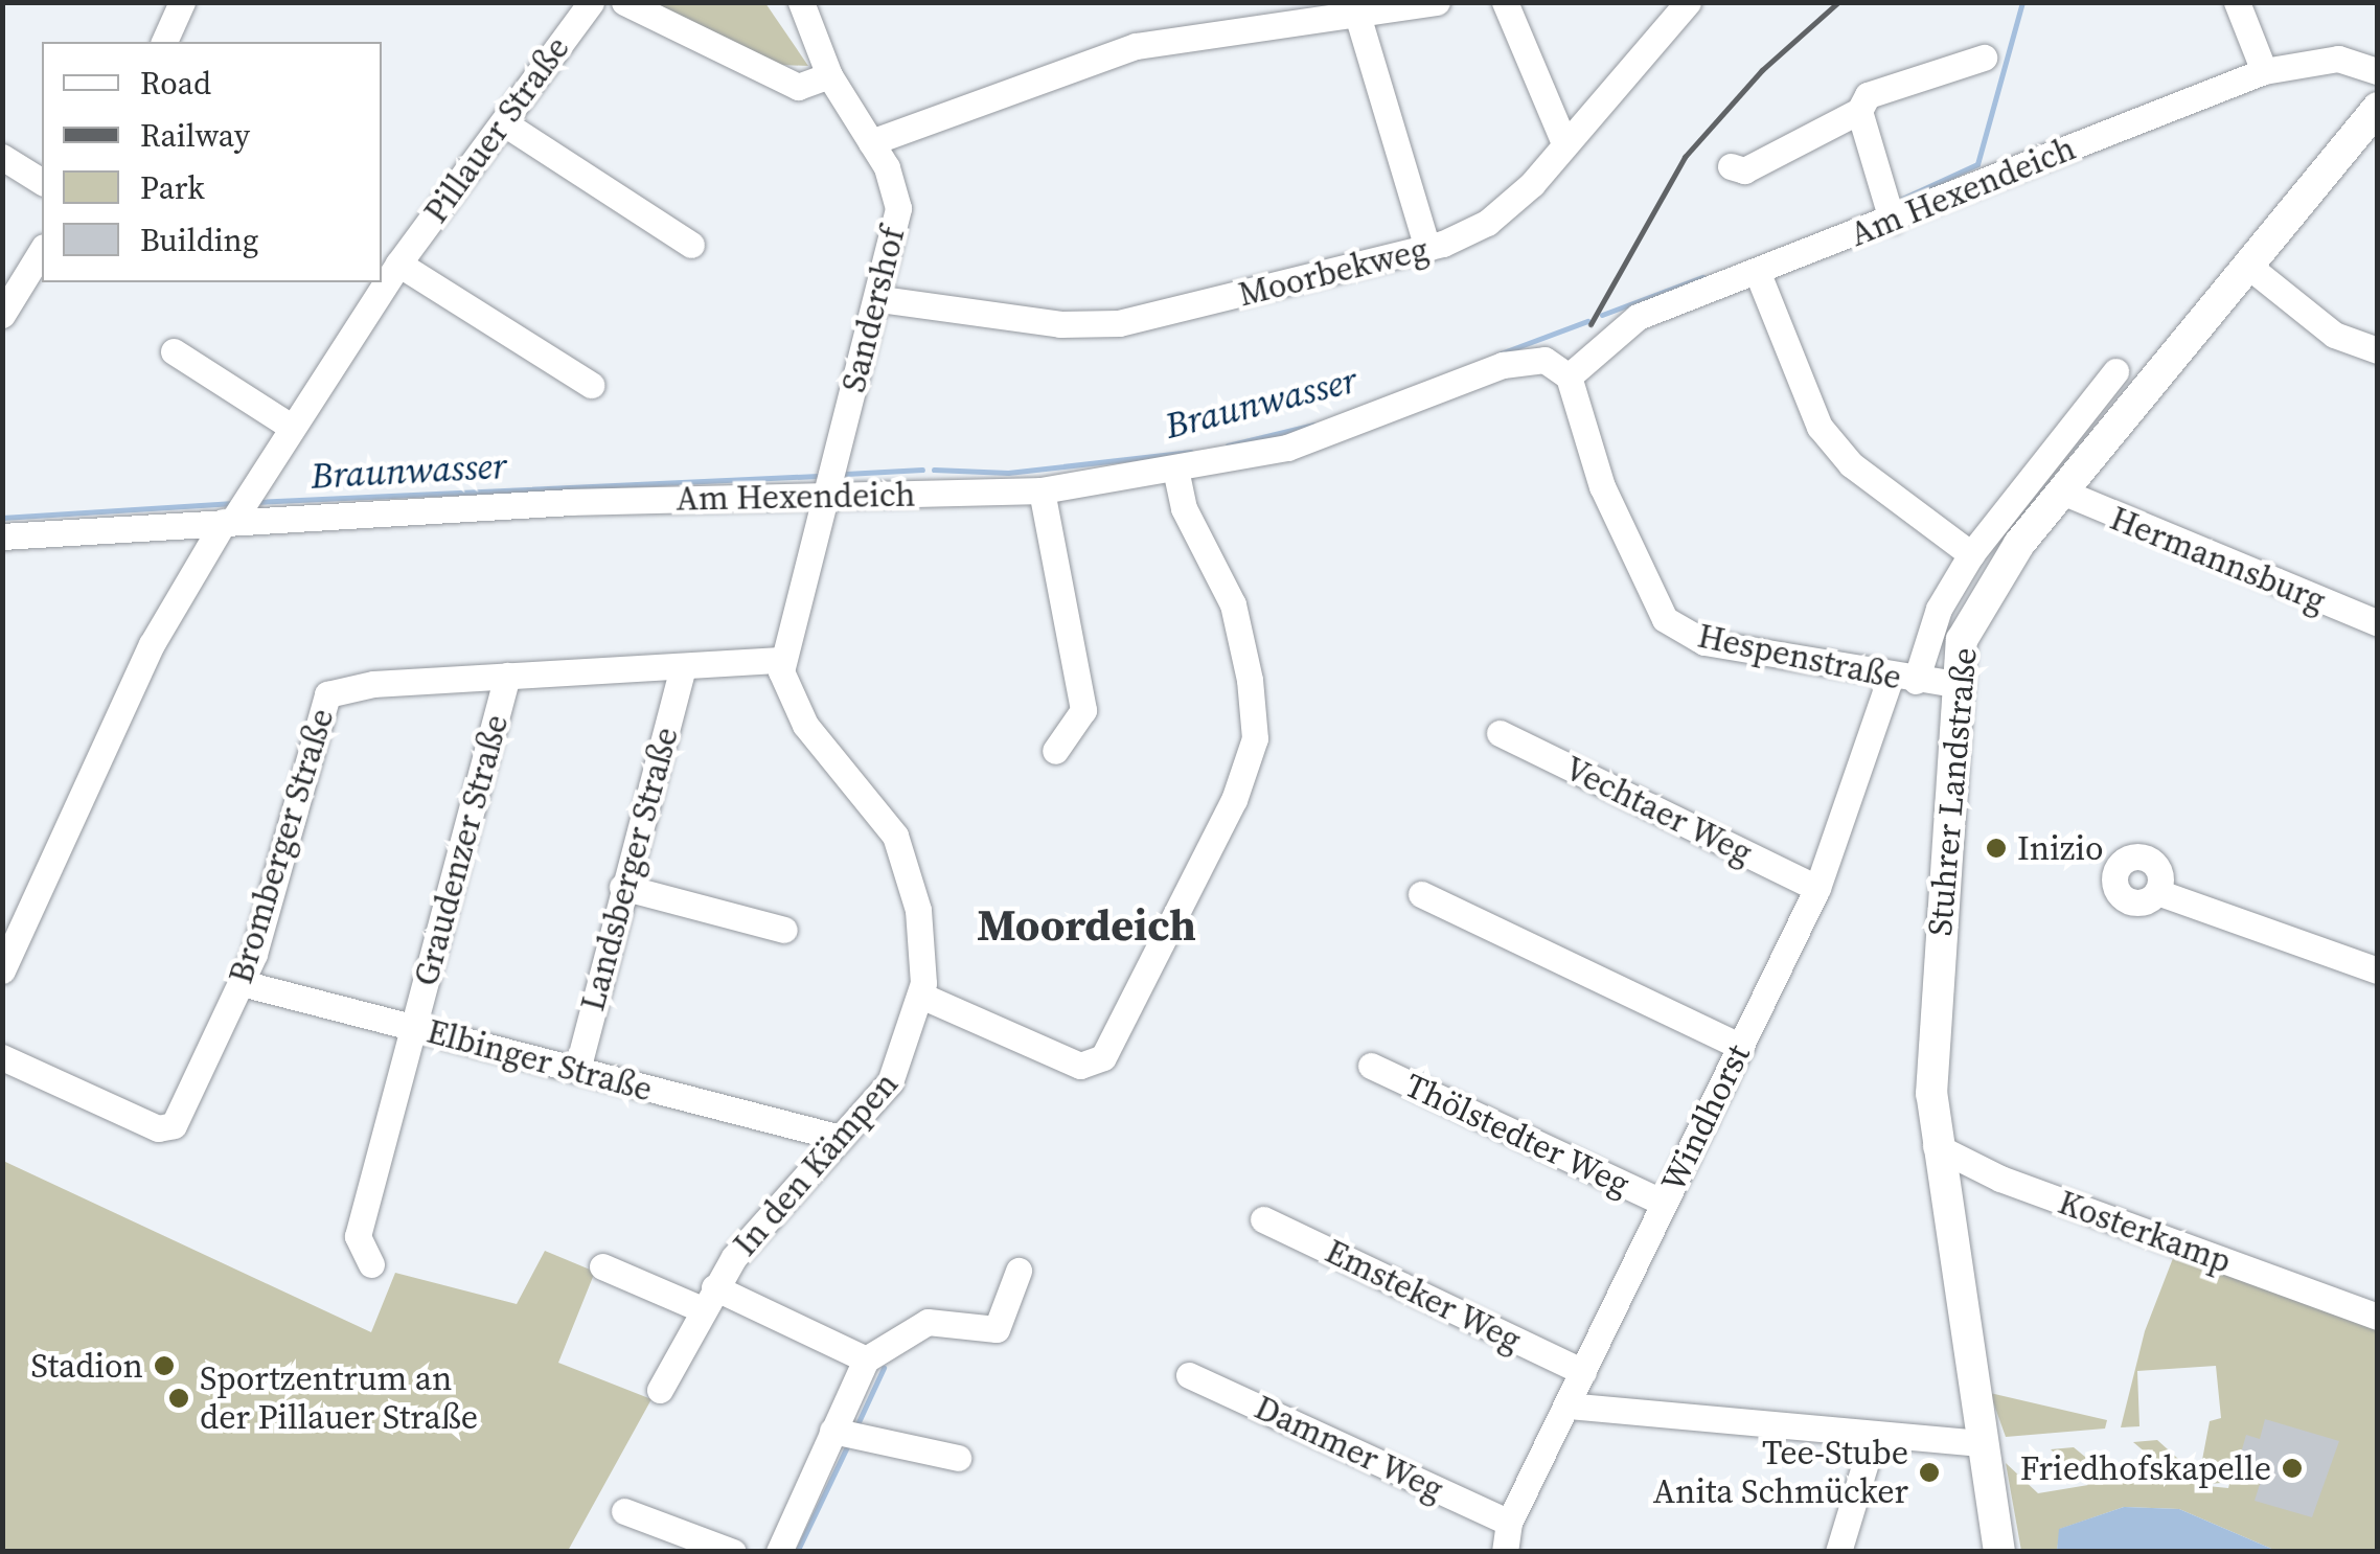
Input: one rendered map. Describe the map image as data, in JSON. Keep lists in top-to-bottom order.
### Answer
{
  "streets": {
    "main road": ["Stuhrer Landstraße"],
    "street": [
      "Pillauer Straße",
      "Am Hexendeich",
      "Moorbekweg",
      "Sandershof",
      "Hermannsburg",
      "Hespenstraße",
      "Vechtaer Weg",
      "Bromberger Straße",
      "Graudenzer Straße",
      "Landsberger Straße",
      "Elbinger Straße",
      "Windhorst",
      "Thölstedter Weg",
      "In den Kämpen",
      "Kosterkamp",
      "Emsteker Weg",
      "Dammer Weg"
    ]
  },
  "crossings": [
    ["Pillauer Straße", "Am Hexendeich"],
    ["Am Hexendeich", "Sandershof"],
    ["Am Hexendeich", "Hespenstraße"],
    ["Moorbekweg", "Sandershof"],
    ["Hermannsburg", "Stuhrer Landstraße"],
    ["Hespenstraße", "Stuhrer Landstraße"],
    ["Hespenstraße", "Windhorst"],
    ["Stuhrer Landstraße", "Kosterkamp"],
    ["Vechtaer Weg", "Windhorst"],
    ["Bromberger Straße", "Graudenzer Straße"],
    ["Bromberger Straße", "Landsberger Straße"],
    ["Bromberger Straße", "Elbinger Straße"],
    ["Bromberger Straße", "In den Kämpen"],
    ["Graudenzer Straße", "Elbinger Straße"],
    ["Landsberger Straße", "Elbinger Straße"],
    ["Elbinger Straße", "In den Kämpen"],
    ["Windhorst", "Thölstedter Weg"],
    ["Windhorst", "Emsteker Weg"],
    ["Windhorst", "Dammer Weg"]
  ],
  "districts": ["Moordeich"],
  "water": ["Braunwasser"],
  "places": [
    "Inizio",
    "Stadion",
    "Sportzentrum an der Pillauer Straße",
    "Friedhofskapelle",
    "Tee-Stube Anita Schmücker"
  ],
  "legend": [
    "Road",
    "Railway",
    "Park",
    "Building"
  ]
}
